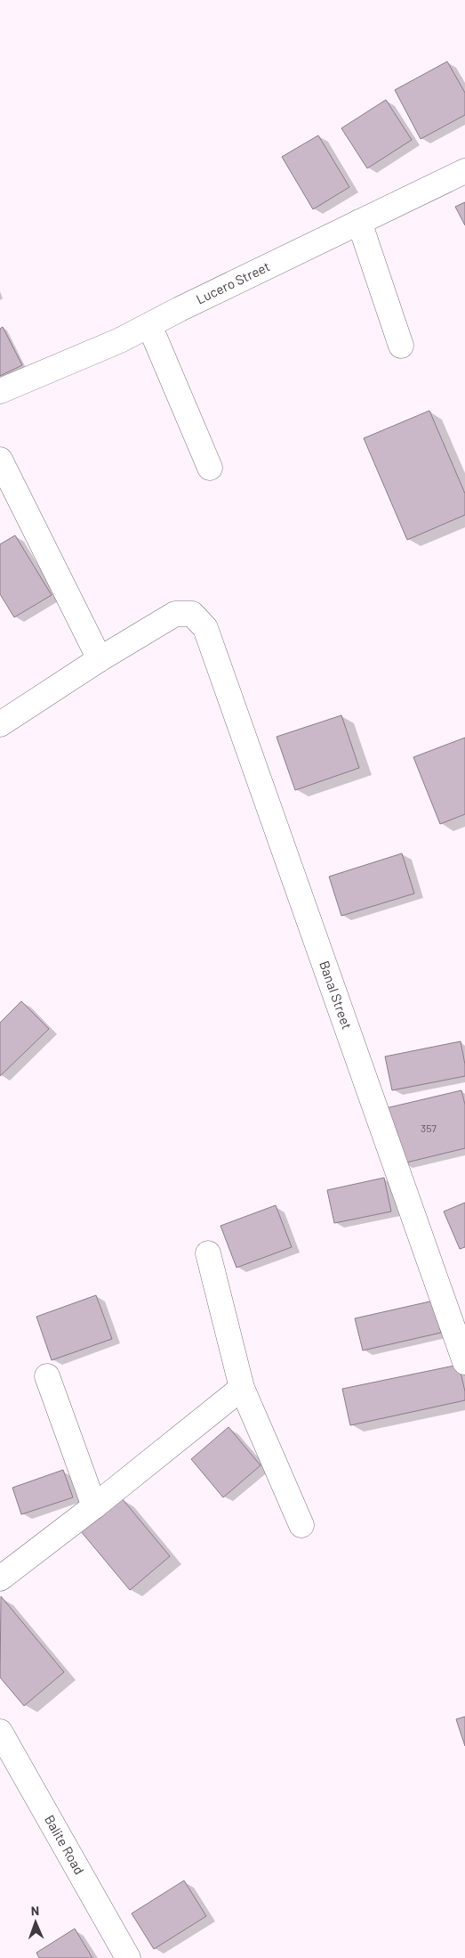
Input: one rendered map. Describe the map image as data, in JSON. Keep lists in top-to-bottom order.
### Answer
{
  "streets": {
    "street": ["Lucero Street", "Banal Street", "Balite Road"]
  },
  "house_numbers": ["357"],
  "north": "top"
}
